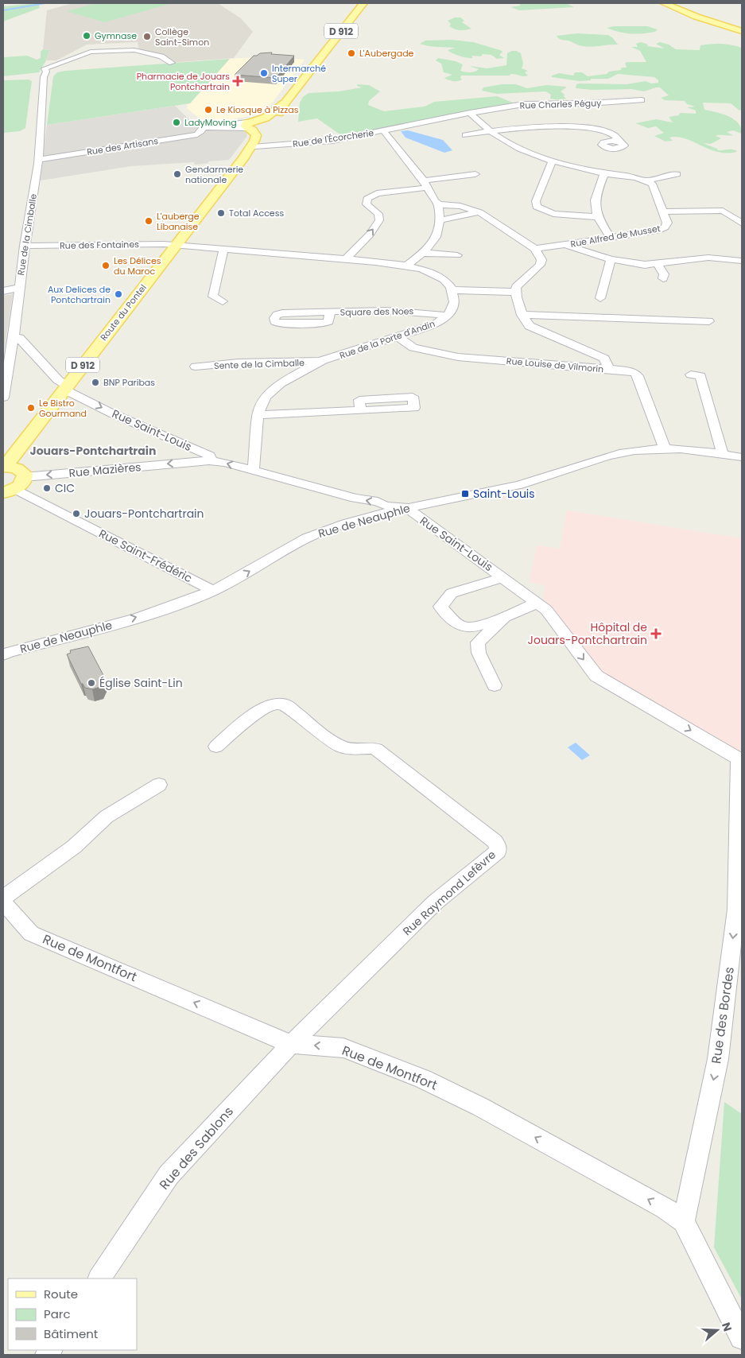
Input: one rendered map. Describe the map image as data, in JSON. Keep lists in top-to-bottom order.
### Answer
{
  "streets": {
    "main road": ["D 912", "Route du Pontel"],
    "street": [
      "Rue Charles Péguy",
      "Rue de l'Écorcherie",
      "Rue des Artisans",
      "Rue de la Cimballe",
      "Rue Alfred de Musset",
      "Rue des Fontaines",
      "Square des Noes",
      "Rue de la Porte d'Andin",
      "Sente de la Cimballe",
      "Rue Louise de Vilmorin",
      "Rue Saint-Louis",
      "Rue Mazières",
      "Rue de Neauphle",
      "Rue Saint-Frédéric",
      "Rue Raymond Lefèvre",
      "Rue de Montfort",
      "Rue des Bordes",
      "Rue des Sablons"
    ]
  },
  "crossings": [
    ["Rue Charles Péguy", "Rue de l'Écorcherie"],
    ["Rue de l'Écorcherie", "Route du Pontel"],
    ["Rue des Artisans", "Rue de la Cimballe"],
    ["Rue des Artisans", "Route du Pontel"],
    ["Rue de la Cimballe", "Rue des Fontaines"],
    ["Rue des Fontaines", "Route du Pontel"],
    ["Square des Noes", "Rue de la Porte d'Andin"],
    ["Route du Pontel", "Rue Saint-Louis"],
    ["Rue de la Porte d'Andin", "Sente de la Cimballe"],
    ["Rue de la Porte d'Andin", "Rue Louise de Vilmorin"],
    ["Rue de la Porte d'Andin", "Rue Saint-Louis"],
    ["Rue Louise de Vilmorin", "Rue de Neauphle"],
    ["Rue Saint-Louis", "Rue Mazières"],
    ["Rue Saint-Louis", "Rue de Neauphle"],
    ["Rue Saint-Louis", "Rue des Bordes"],
    ["Rue Mazières", "Rue Saint-Frédéric"],
    ["Rue de Neauphle", "Rue Saint-Frédéric"],
    ["Rue Raymond Lefèvre", "Rue de Montfort"],
    ["Rue Raymond Lefèvre", "Rue des Sablons"],
    ["Rue de Montfort", "Rue des Bordes"],
    ["Rue de Montfort", "Rue des Sablons"]
  ],
  "one_way": [
    "Rue Mazières",
    "Rue de Neauphle",
    "Rue de Montfort",
    "Rue des Bordes"
  ],
  "districts": ["Jouars-Pontchartrain"],
  "places": {
    "other": [
      "Gymnase",
      "Collège Saint-Simon",
      "L'Aubergade",
      "Intermarché Super",
      "Le Kiosque à Pizzas",
      "LadyMoving",
      "Gendarmerie nationale",
      "Total Access",
      "L'auberge Libanaise",
      "Les Délices du Maroc",
      "Aux Delices de Pontchartrain",
      "BNP Paribas",
      "Le Bistro Gourmand",
      "CIC",
      "Jouars-Pontchartrain",
      "Église Saint-Lin"
    ],
    "health": ["Pharmacie de Jouars Pontchartrain", "Hôpital de Jouars-Pontchartrain"],
    "transit": ["Saint-Louis"]
  },
  "legend": ["Route", "Parc", "Bâtiment"],
  "north": "right"
}
